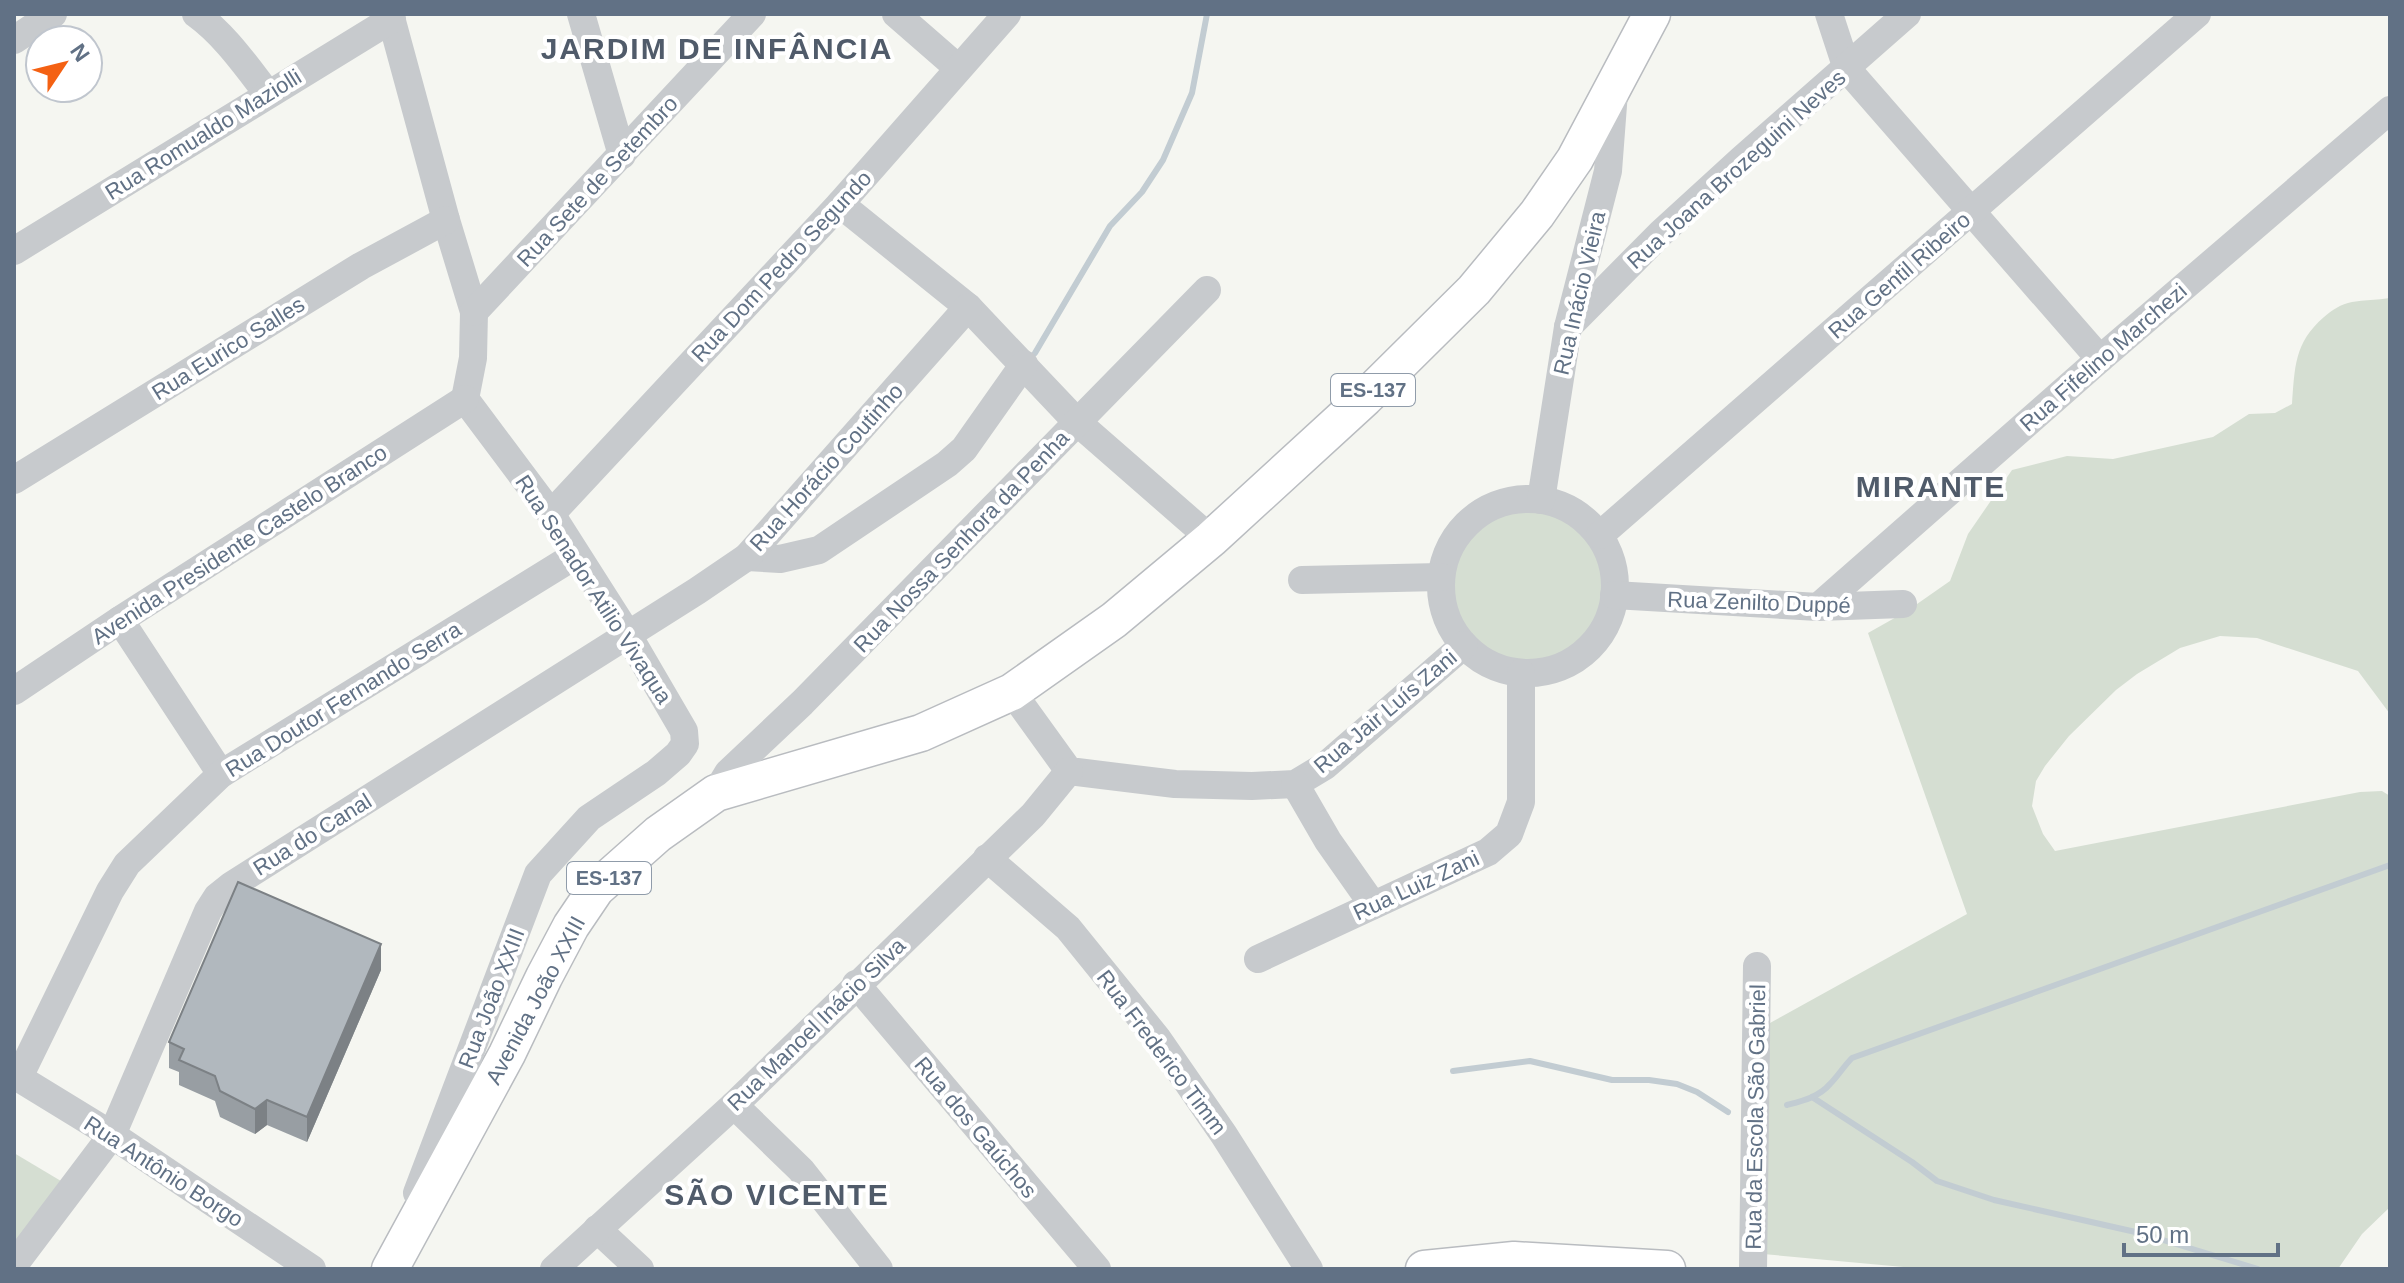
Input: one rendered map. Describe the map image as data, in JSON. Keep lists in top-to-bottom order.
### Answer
{
  "streets": {
    "main road": ["ES-137", "Avenida João XXIII"],
    "street": [
      "Rua Romualdo Maziolli",
      "Rua Joana Brozeguini Neves",
      "Rua Sete de Setembro",
      "Rua Dom Pedro Segundo",
      "Rua Gentil Ribeiro",
      "Rua Inácio Vieira",
      "Rua Eurico Salles",
      "Rua Fifelino Marchezi",
      "Rua Horácio Coutinho",
      "Rua Nossa Senhora da Penha",
      "Avenida Presidente Castelo Branco",
      "Rua Senador Atilio Vivaqua",
      "Rua Zenilto Duppé",
      "Rua Doutor Fernando Serra",
      "Rua Jair Luís Zani",
      "Rua do Canal",
      "Rua Luiz Zani",
      "Rua João XXIII",
      "Rua Manoel Inácio Silva",
      "Rua Frederico Timm",
      "Rua da Escola São Gabriel",
      "Rua dos Gaúchos",
      "Rua Antônio Borgo"
    ]
  },
  "crossings": [
    ["Rua Joana Brozeguini Neves", "Rua Inácio Vieira"],
    ["Rua Dom Pedro Segundo", "Rua Senador Atilio Vivaqua"],
    ["Rua Gentil Ribeiro", "Rua Inácio Vieira"],
    ["Rua Gentil Ribeiro", "Rua Zenilto Duppé"],
    ["Rua Gentil Ribeiro", "Rua Jair Luís Zani"],
    ["Rua Gentil Ribeiro", "Rua Luiz Zani"],
    ["Rua Inácio Vieira", "ES-137"],
    ["Rua Inácio Vieira", "Rua Zenilto Duppé"],
    ["Rua Inácio Vieira", "Rua Jair Luís Zani"],
    ["Rua Inácio Vieira", "Rua Luiz Zani"],
    ["Rua Fifelino Marchezi", "Rua Zenilto Duppé"],
    ["ES-137", "Avenida João XXIII"],
    ["Rua Horácio Coutinho", "Rua Senador Atilio Vivaqua"],
    ["Rua Horácio Coutinho", "Rua do Canal"],
    ["Rua Nossa Senhora da Penha", "Avenida João XXIII"],
    ["Avenida Presidente Castelo Branco", "Rua Senador Atilio Vivaqua"],
    ["Rua Senador Atilio Vivaqua", "Rua Doutor Fernando Serra"],
    ["Rua Senador Atilio Vivaqua", "Rua do Canal"],
    ["Rua Senador Atilio Vivaqua", "Rua João XXIII"],
    ["Rua Zenilto Duppé", "Rua Jair Luís Zani"],
    ["Rua Zenilto Duppé", "Rua Luiz Zani"],
    ["Rua Doutor Fernando Serra", "Rua Antônio Borgo"],
    ["Rua Jair Luís Zani", "Rua Luiz Zani"],
    ["Rua Jair Luís Zani", "Rua Manoel Inácio Silva"],
    ["Rua do Canal", "Rua Antônio Borgo"],
    ["Rua João XXIII", "Avenida João XXIII"],
    ["Rua Manoel Inácio Silva", "Rua Frederico Timm"],
    ["Rua Manoel Inácio Silva", "Rua dos Gaúchos"]
  ],
  "districts": ["JARDIM DE INFÂNCIA", "MIRANTE", "SÃO VICENTE"],
  "scale_bar": "50 m",
  "north": "top right"
}
